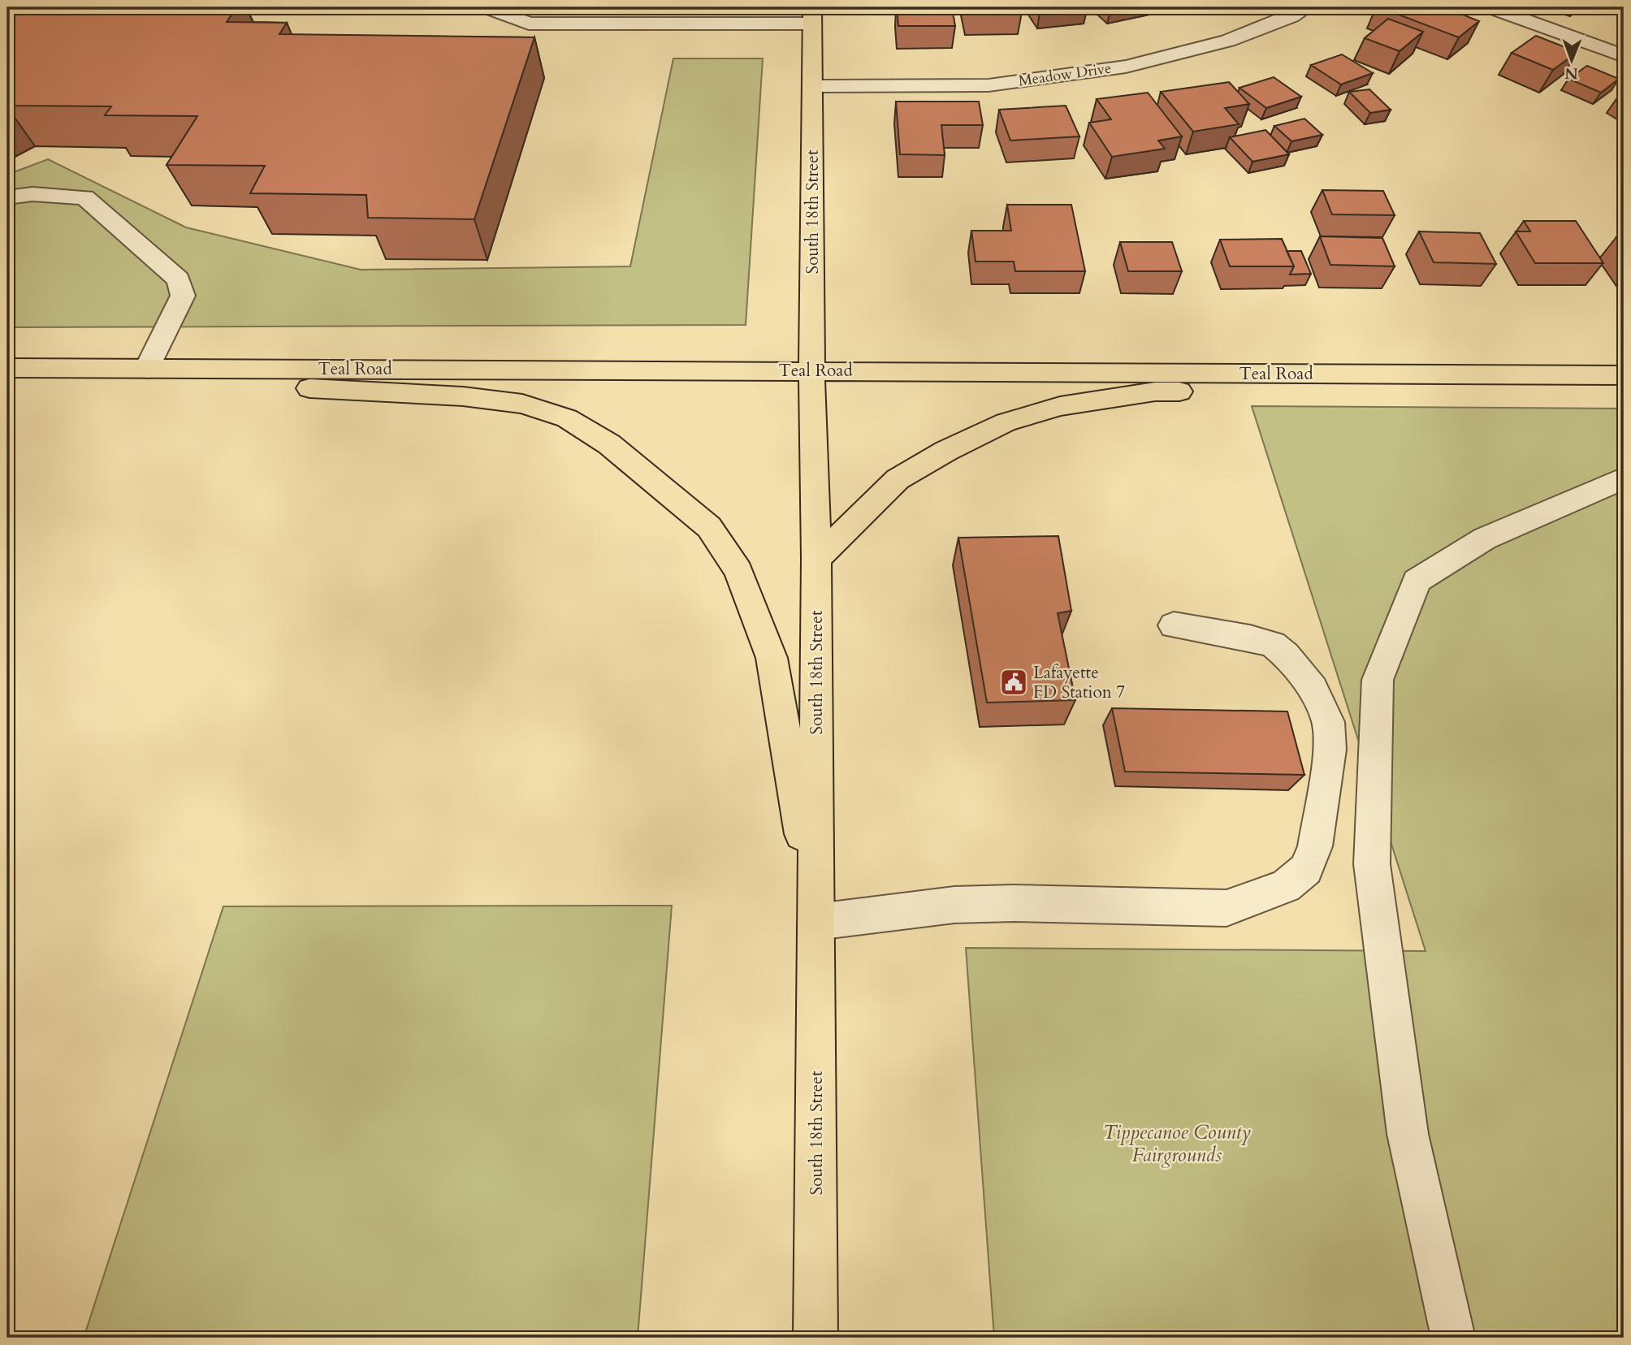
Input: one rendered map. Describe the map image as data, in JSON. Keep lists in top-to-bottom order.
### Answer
{
  "streets": {
    "main road": ["South 18th Street", "Teal Road"],
    "street": ["Meadow Drive"]
  },
  "crossings": [
    ["Meadow Drive", "South 18th Street"],
    ["South 18th Street", "Teal Road"]
  ],
  "parks": ["Tippecanoe County Fairgrounds"],
  "places": {
    "public building": ["Lafayette FD Station 7"]
  },
  "north": "bottom"
}
